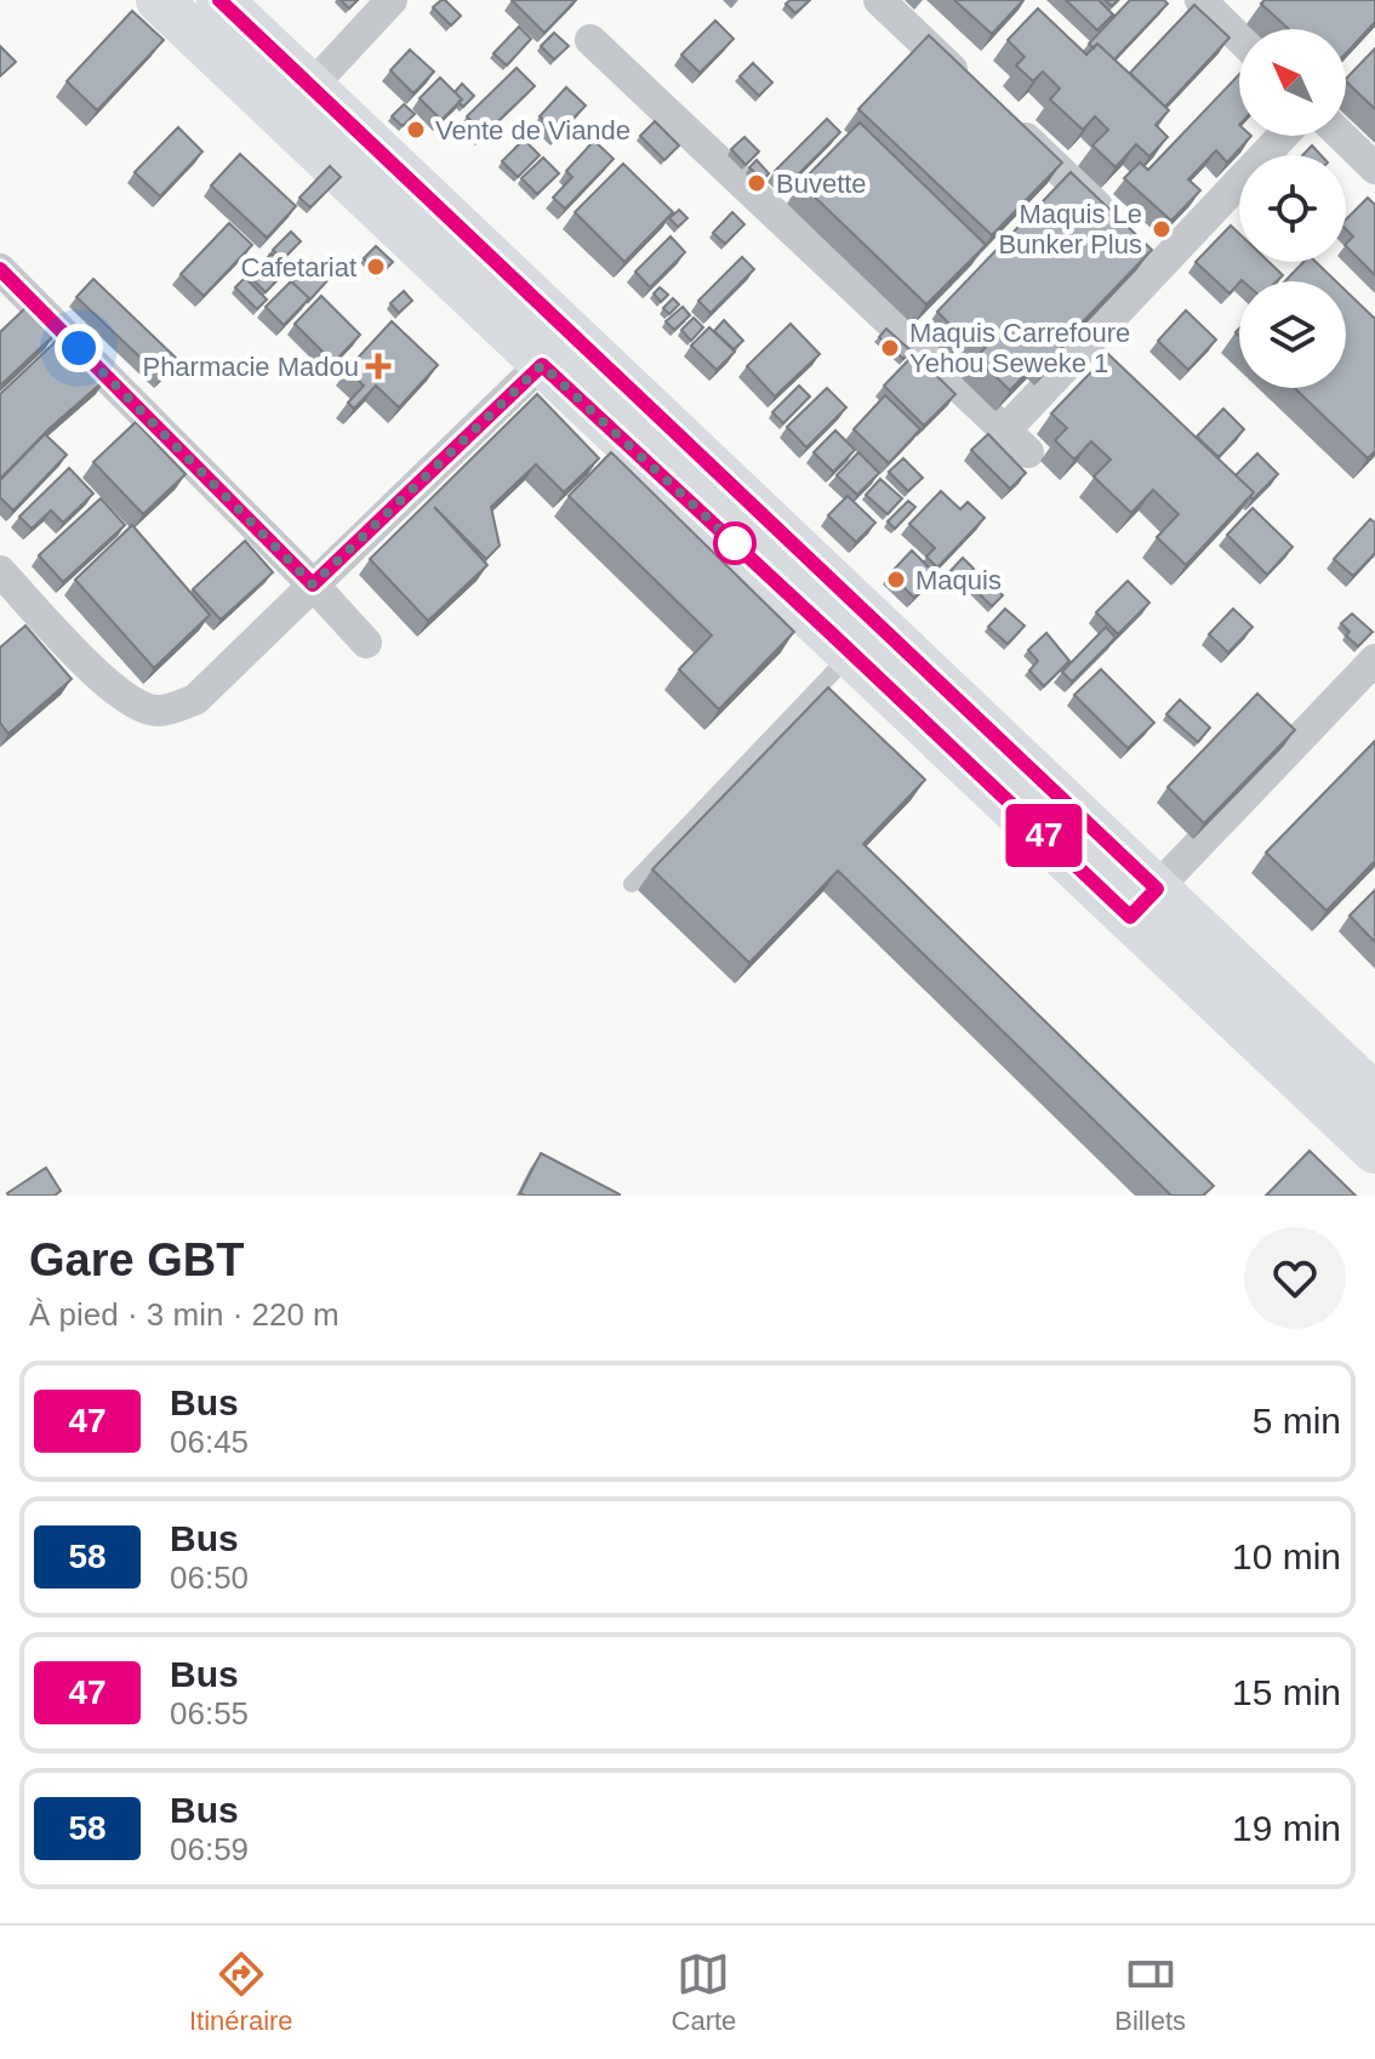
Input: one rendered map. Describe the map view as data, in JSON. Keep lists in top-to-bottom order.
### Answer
{
  "places": {
    "other": [
      "Vente de Viande",
      "Buvette",
      "Maquis Le Bunker Plus",
      "Cafetariat",
      "Maquis Carrefoure Yehou Seweke 1",
      "Maquis"
    ],
    "health": ["Pharmacie Madou"]
  },
  "lines": ["bus line 47"],
  "north": "top left",
  "page": {
    "on_map": "47",
    "heading": ["Gare GBT", "À pied · 3 min · 220 m"],
    "list": [
      {
        "mark": "47",
        "name": "Bus",
        "note": "06:45",
        "value": "5 min"
      },
      {
        "mark": "58",
        "name": "Bus",
        "note": "06:50",
        "value": "10 min"
      },
      {
        "mark": "47",
        "name": "Bus",
        "note": "06:55",
        "value": "15 min"
      },
      {
        "mark": "58",
        "name": "Bus",
        "note": "06:59",
        "value": "19 min"
      }
    ],
    "tabs": ["Itinéraire", "Carte", "Billets"]
  }
}
